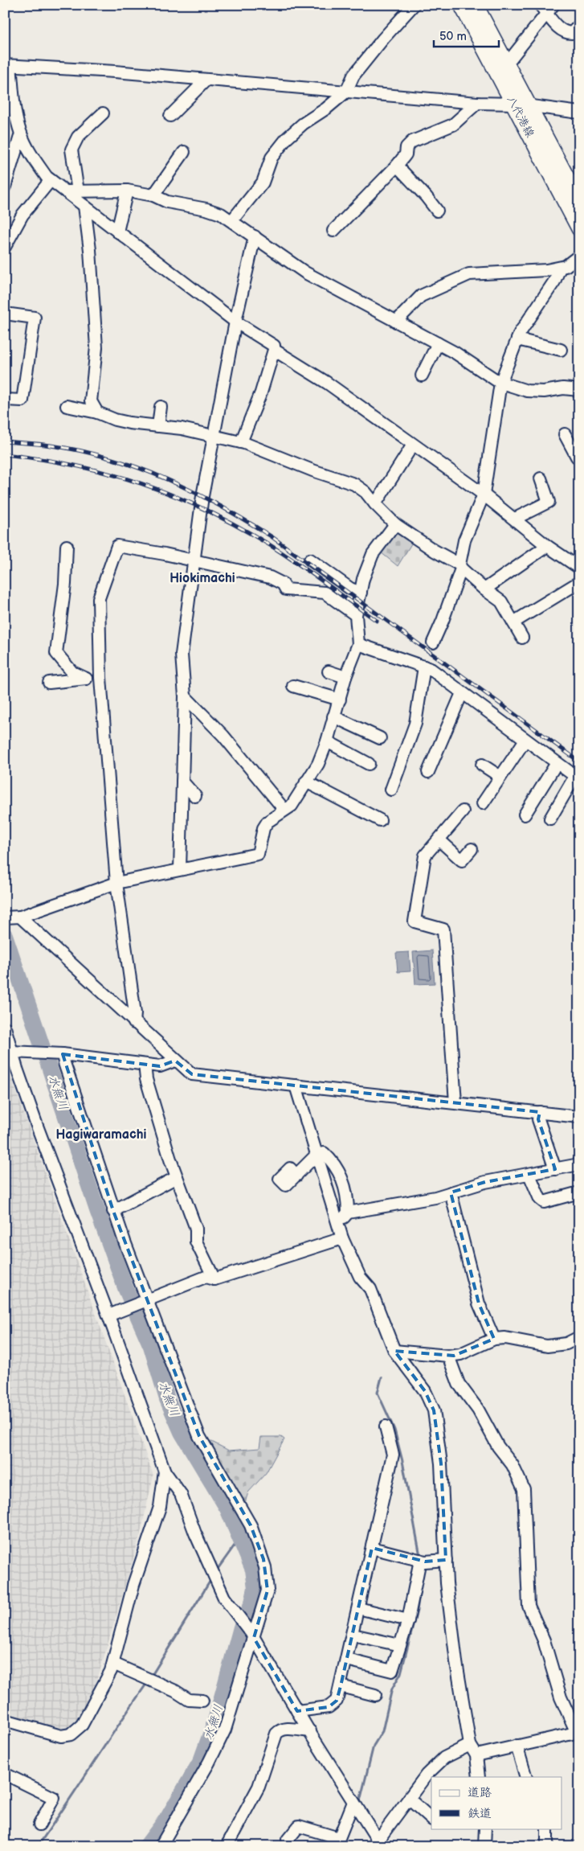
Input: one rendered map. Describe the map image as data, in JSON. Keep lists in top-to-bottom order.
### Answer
{
  "streets": {
    "main road": ["八代港線"]
  },
  "districts": ["Hiokimachi", "Hagiwaramachi"],
  "water": ["水無川"],
  "legend": ["道路", "鉄道"],
  "scale_bar": "50 m"
}
